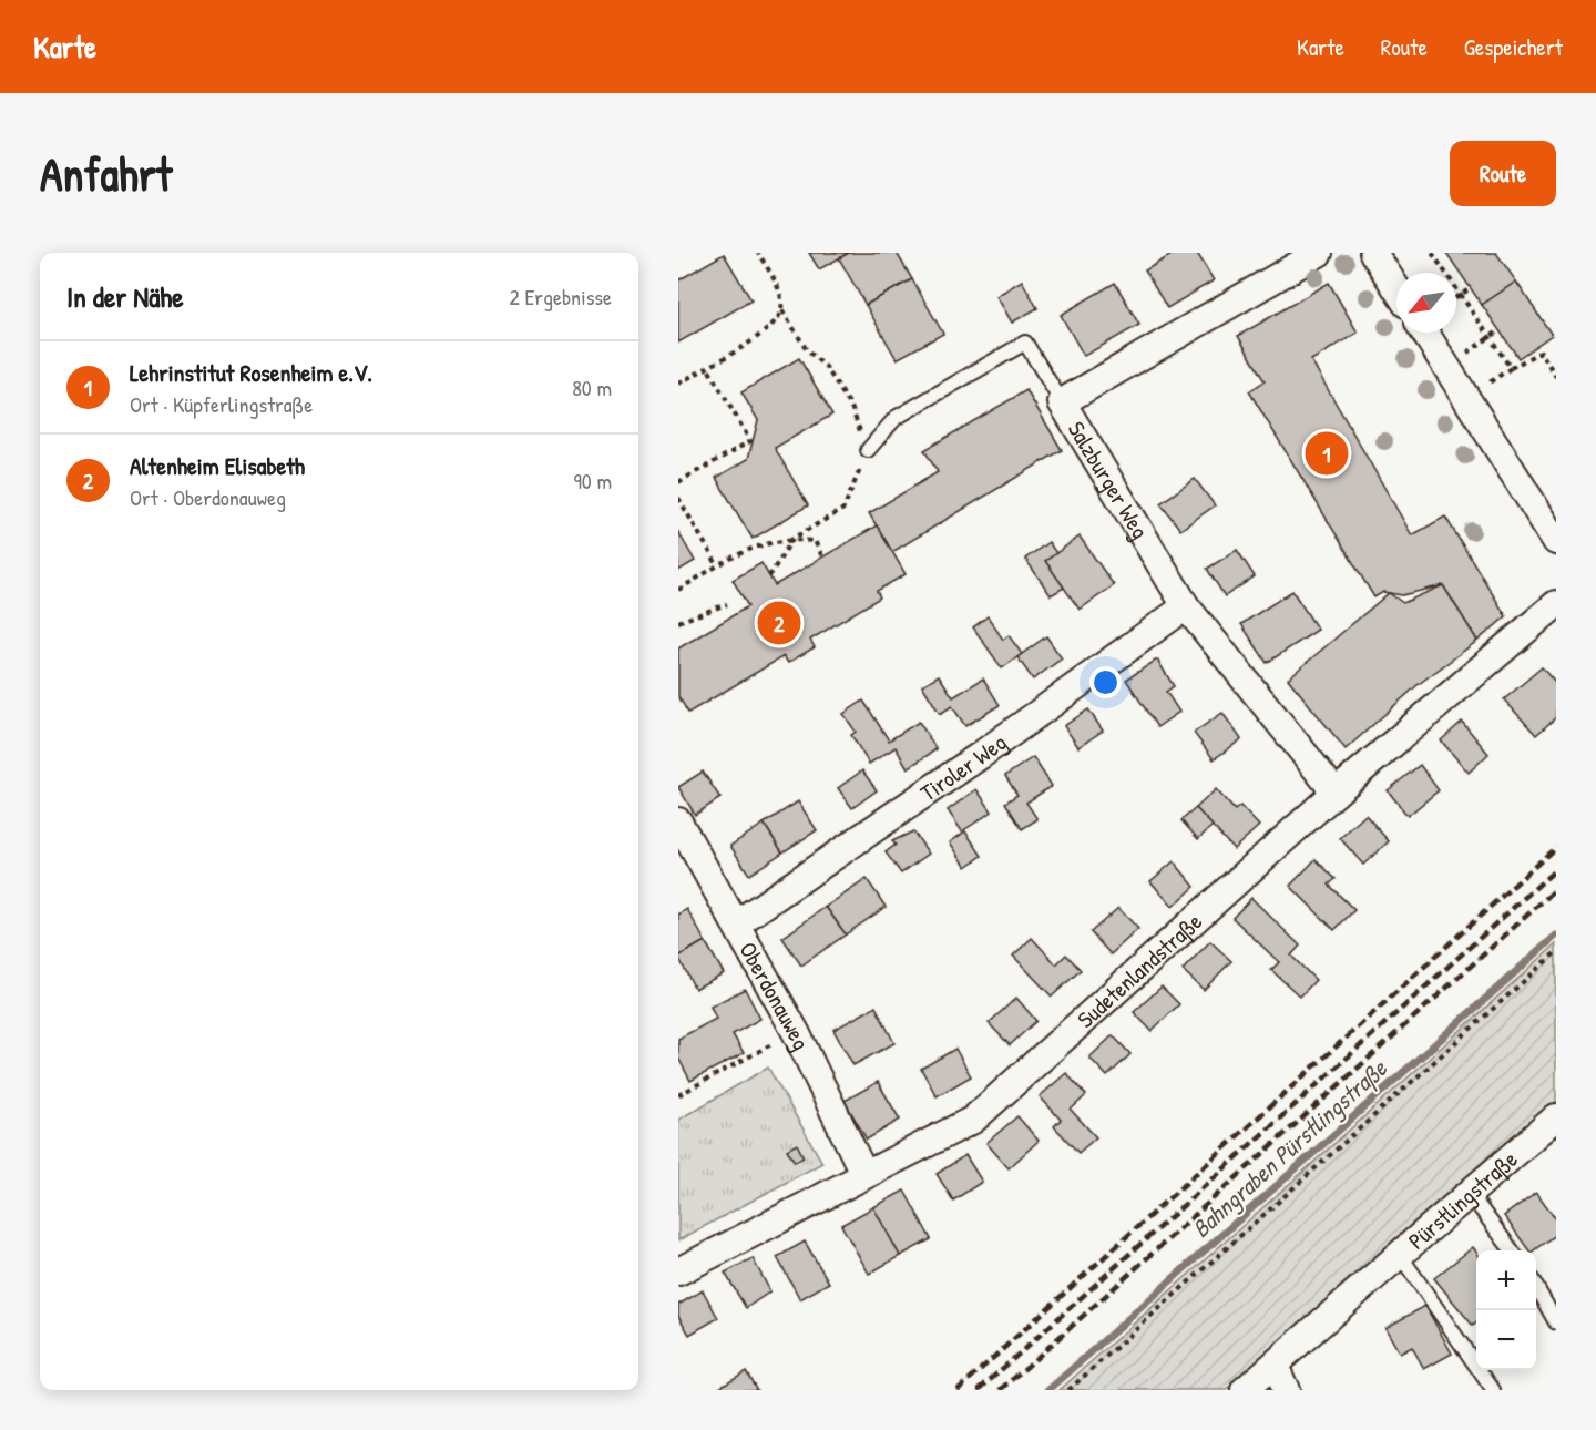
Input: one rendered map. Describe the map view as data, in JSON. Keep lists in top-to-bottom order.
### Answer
{
  "streets": {
    "street": [
      "Salzburger Weg",
      "Tiroler Weg",
      "Sudetenlandstraße",
      "Oberdonauweg",
      "Pürstlingstraße"
    ]
  },
  "crossings": [
    ["Salzburger Weg", "Tiroler Weg"],
    ["Salzburger Weg", "Sudetenlandstraße"],
    ["Tiroler Weg", "Oberdonauweg"],
    ["Sudetenlandstraße", "Oberdonauweg"]
  ],
  "water": ["Bahngraben Pürstlingstraße"],
  "north": "bottom left",
  "page": {
    "header": "Karte",
    "nav": ["Karte", "Route", "Gespeichert"],
    "buttons": "Route",
    "title": "Anfahrt",
    "heading": ["In der Nähe", "2 Ergebnisse"],
    "list": [
      {
        "mark": "1",
        "name": "Lehrinstitut Rosenheim e.V.",
        "note": "Ort · Küpferlingstraße",
        "value": "80 m"
      },
      {
        "mark": "2",
        "name": "Altenheim Elisabeth",
        "note": "Ort · Oberdonauweg",
        "value": "90 m"
      }
    ],
    "pins": ["1", "2"],
    "map_buttons": ["+", "−"]
  }
}
